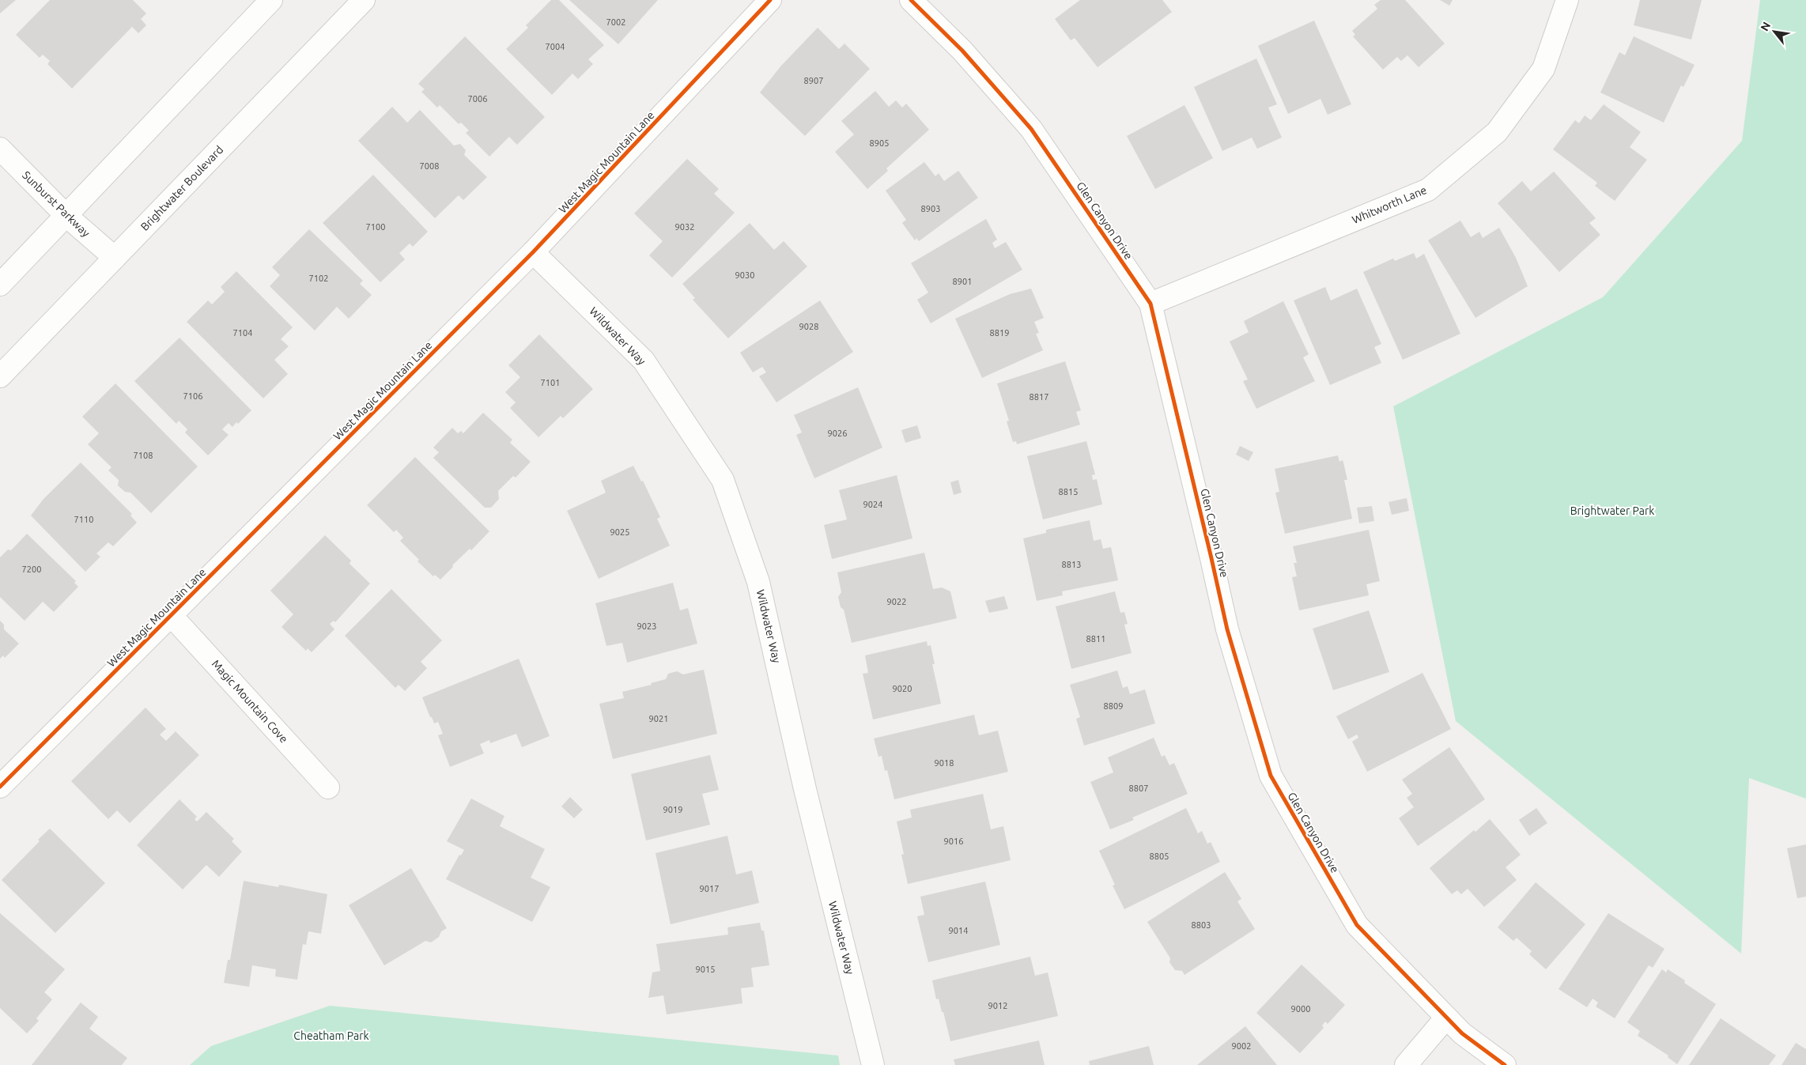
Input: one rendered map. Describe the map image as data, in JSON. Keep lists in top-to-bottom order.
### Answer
{
  "streets": {
    "street": [
      "West Magic Mountain Lane",
      "Brightwater Boulevard",
      "Sunburst Parkway",
      "Whitworth Lane",
      "Glen Canyon Drive",
      "Wildwater Way",
      "Magic Mountain Cove"
    ]
  },
  "crossings": [
    ["West Magic Mountain Lane", "Wildwater Way"],
    ["West Magic Mountain Lane", "Magic Mountain Cove"],
    ["Brightwater Boulevard", "Sunburst Parkway"],
    ["Whitworth Lane", "Glen Canyon Drive"]
  ],
  "parks": ["Brightwater Park", "Cheatham Park"],
  "house_numbers": [
    "7002",
    "7004",
    "8907",
    "7006",
    "8905",
    "7008",
    "8903",
    "7100",
    "9032",
    "9030",
    "7102",
    "8901",
    "9028",
    "7104",
    "8819",
    "7101",
    "7106",
    "8817",
    "9026",
    "7108",
    "8815",
    "9024",
    "7110",
    "9025",
    "8813",
    "7200",
    "9022",
    "9023",
    "8811",
    "9020",
    "8809",
    "9021",
    "9018",
    "8807",
    "9019",
    "9016",
    "8805",
    "9017",
    "8803",
    "9014",
    "9015",
    "9012",
    "9000",
    "9002"
  ],
  "north": "top left"
}
